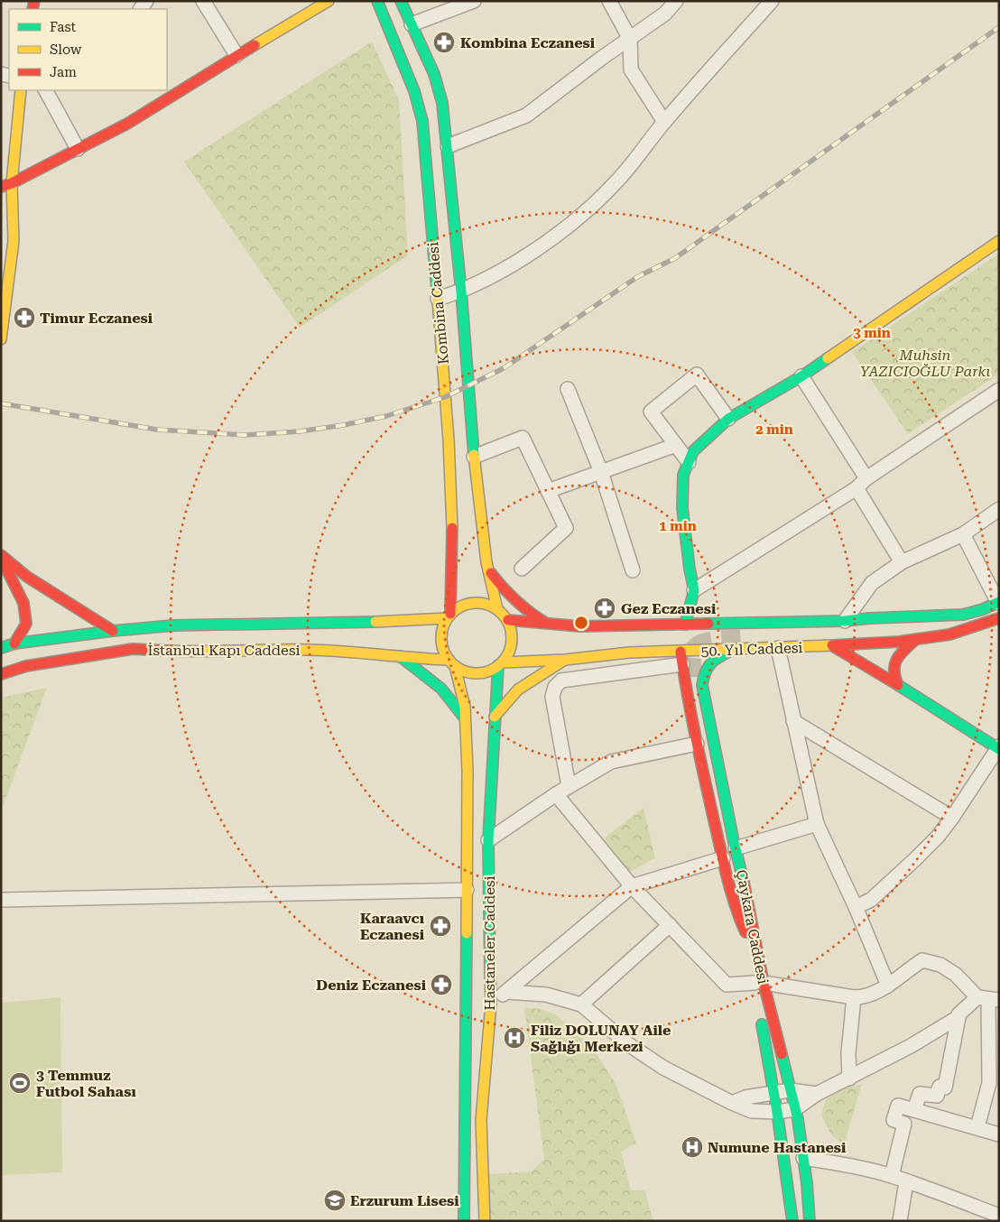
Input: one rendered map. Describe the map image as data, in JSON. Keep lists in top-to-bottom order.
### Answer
{
  "streets": {
    "main road": [
      "Kombina Caddesi",
      "50. Yıl Caddesi",
      "İstanbul Kapı Caddesi",
      "Çaykara Caddesi",
      "Hastaneler Caddesi"
    ]
  },
  "crossings": [
    ["Kombina Caddesi", "50. Yıl Caddesi"],
    ["Kombina Caddesi", "İstanbul Kapı Caddesi"],
    ["Kombina Caddesi", "Hastaneler Caddesi"],
    ["50. Yıl Caddesi", "İstanbul Kapı Caddesi"],
    ["50. Yıl Caddesi", "Çaykara Caddesi"],
    ["50. Yıl Caddesi", "Hastaneler Caddesi"],
    ["İstanbul Kapı Caddesi", "Hastaneler Caddesi"]
  ],
  "parks": ["Muhsin YAZICIOĞLU Parkı"],
  "places": {
    "pharmacy": [
      "Kombina Eczanesi",
      "Timur Eczanesi",
      "Gez Eczanesi",
      "Karaavcı Eczanesi",
      "Deniz Eczanesi"
    ],
    "hospital": ["Filiz DOLUNAY Aile Sağlığı Merkezi", "Numune Hastanesi"],
    "sports": ["3 Temmuz Futbol Sahası"],
    "school or university": ["Erzurum Lisesi"]
  },
  "legend": ["Fast", "Slow", "Jam"],
  "rings": ["3 min", "2 min", "1 min"]
}
